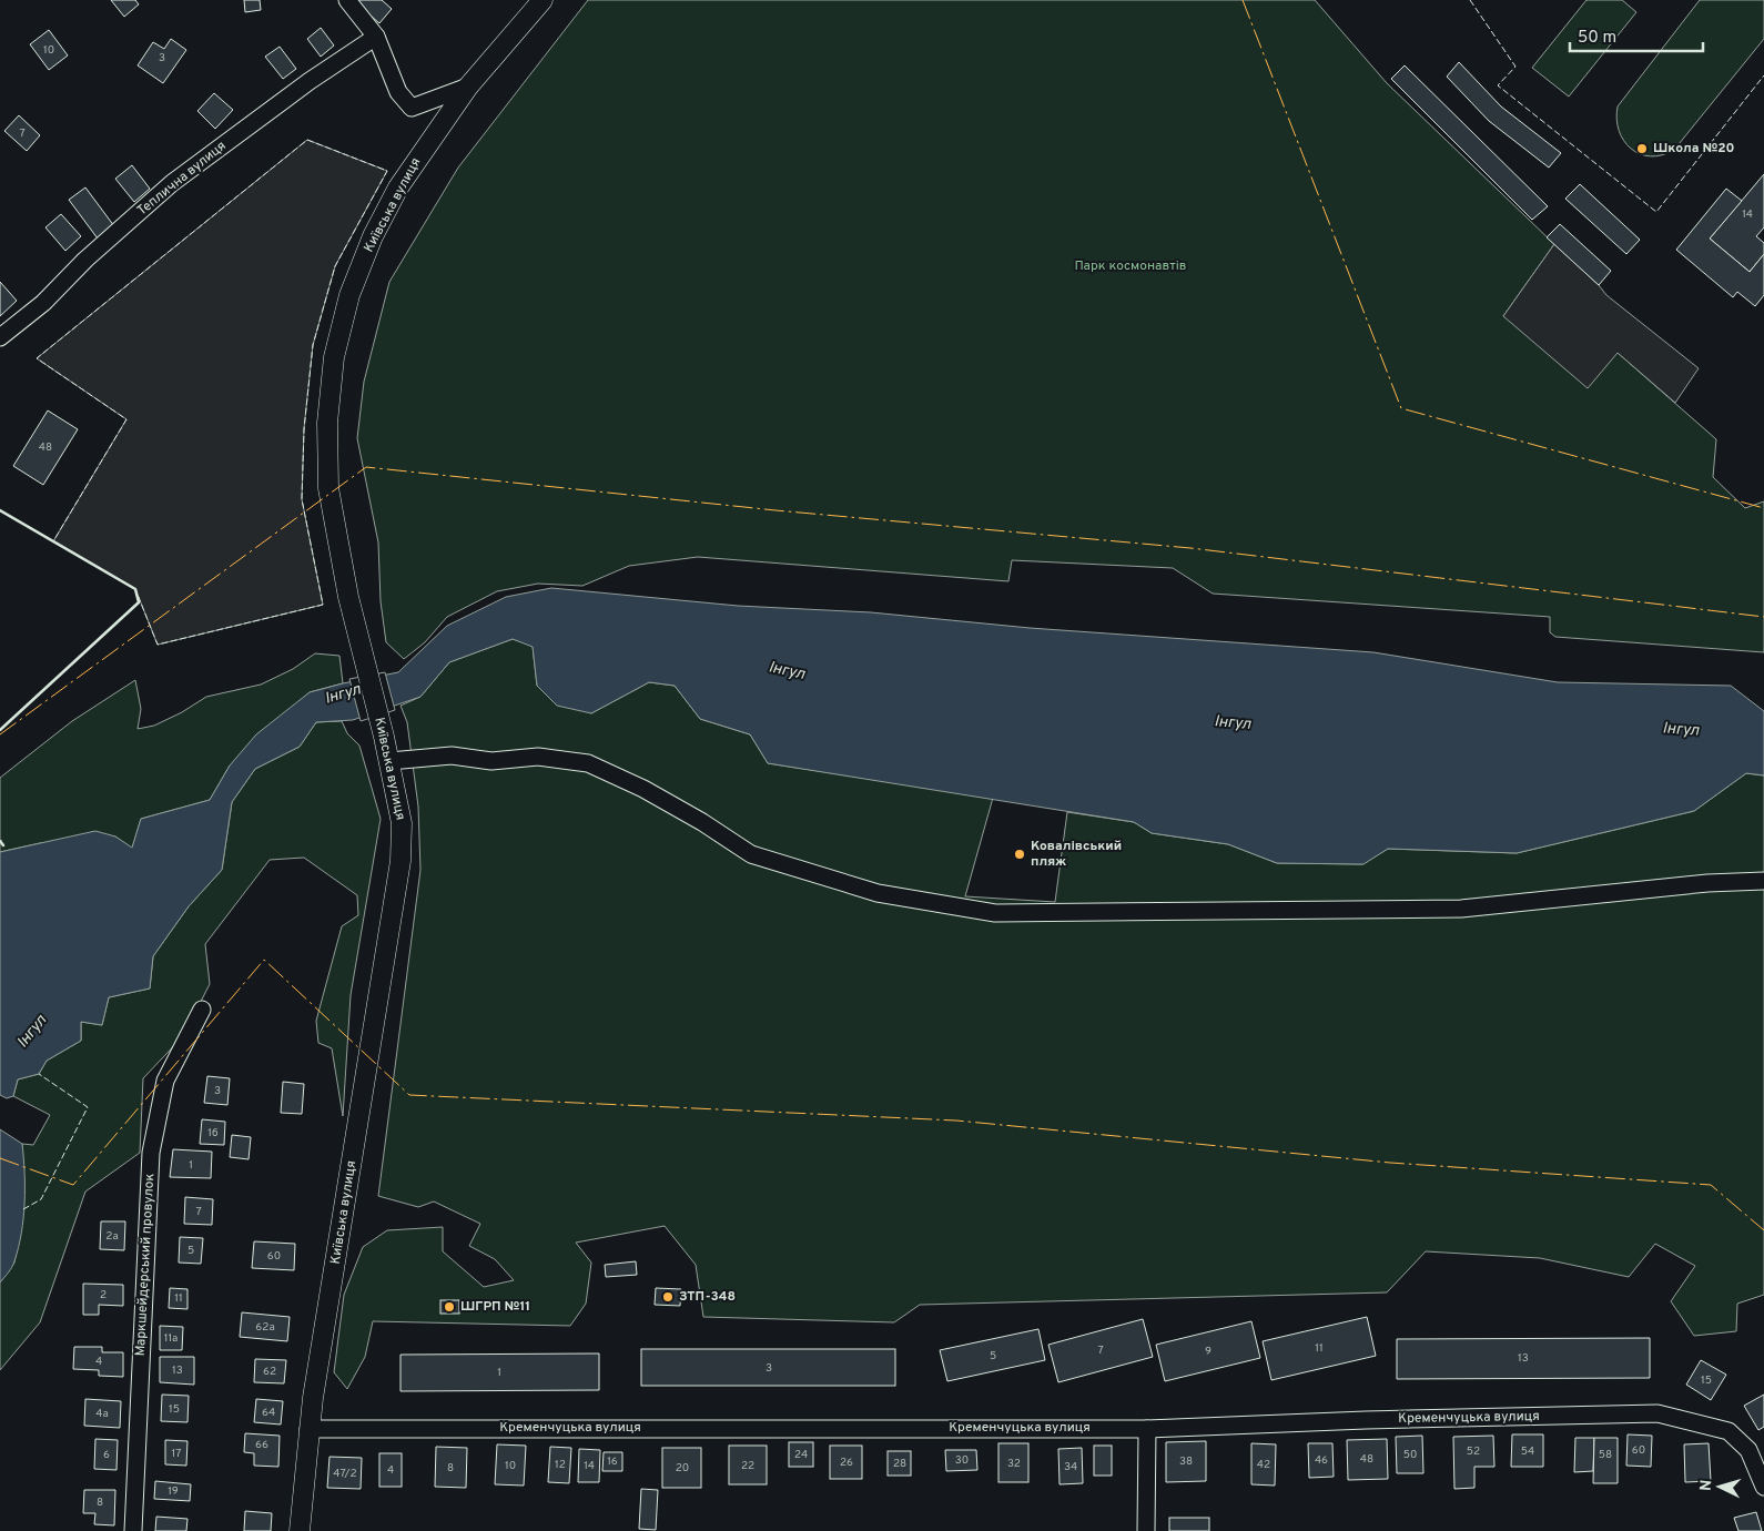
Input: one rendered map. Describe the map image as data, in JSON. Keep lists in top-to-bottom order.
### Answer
{
  "streets": {
    "street": [
      "Теплична вулиця",
      "Київська вулиця",
      "Маркшейдерський провулок",
      "Кременчуцька вулиця"
    ]
  },
  "crossings": [
    ["Київська вулиця", "Кременчуцька вулиця"]
  ],
  "water": ["Інгул"],
  "parks": ["Парк космонавтів"],
  "places": [
    "Школа №20",
    "Ковалівський пляж",
    "ЗТП-348",
    "ШГРП №11"
  ],
  "house_numbers": [
    "10",
    "3",
    "7",
    "14",
    "48",
    "3",
    "1б",
    "1",
    "7",
    "2а",
    "5",
    "60",
    "2",
    "11",
    "62а",
    "11а",
    "11",
    "7",
    "9",
    "5",
    "13",
    "4",
    "3",
    "13",
    "62",
    "1",
    "15",
    "15",
    "64",
    "4а",
    "66",
    "60",
    "52",
    "54",
    "17",
    "6",
    "24",
    "50",
    "58",
    "48",
    "30",
    "46",
    "16",
    "38",
    "26",
    "28",
    "32",
    "12",
    "42",
    "10",
    "14",
    "22",
    "34",
    "8",
    "20",
    "4",
    "47/2",
    "19",
    "8"
  ],
  "scale_bar": "50 m",
  "north": "left"
}
